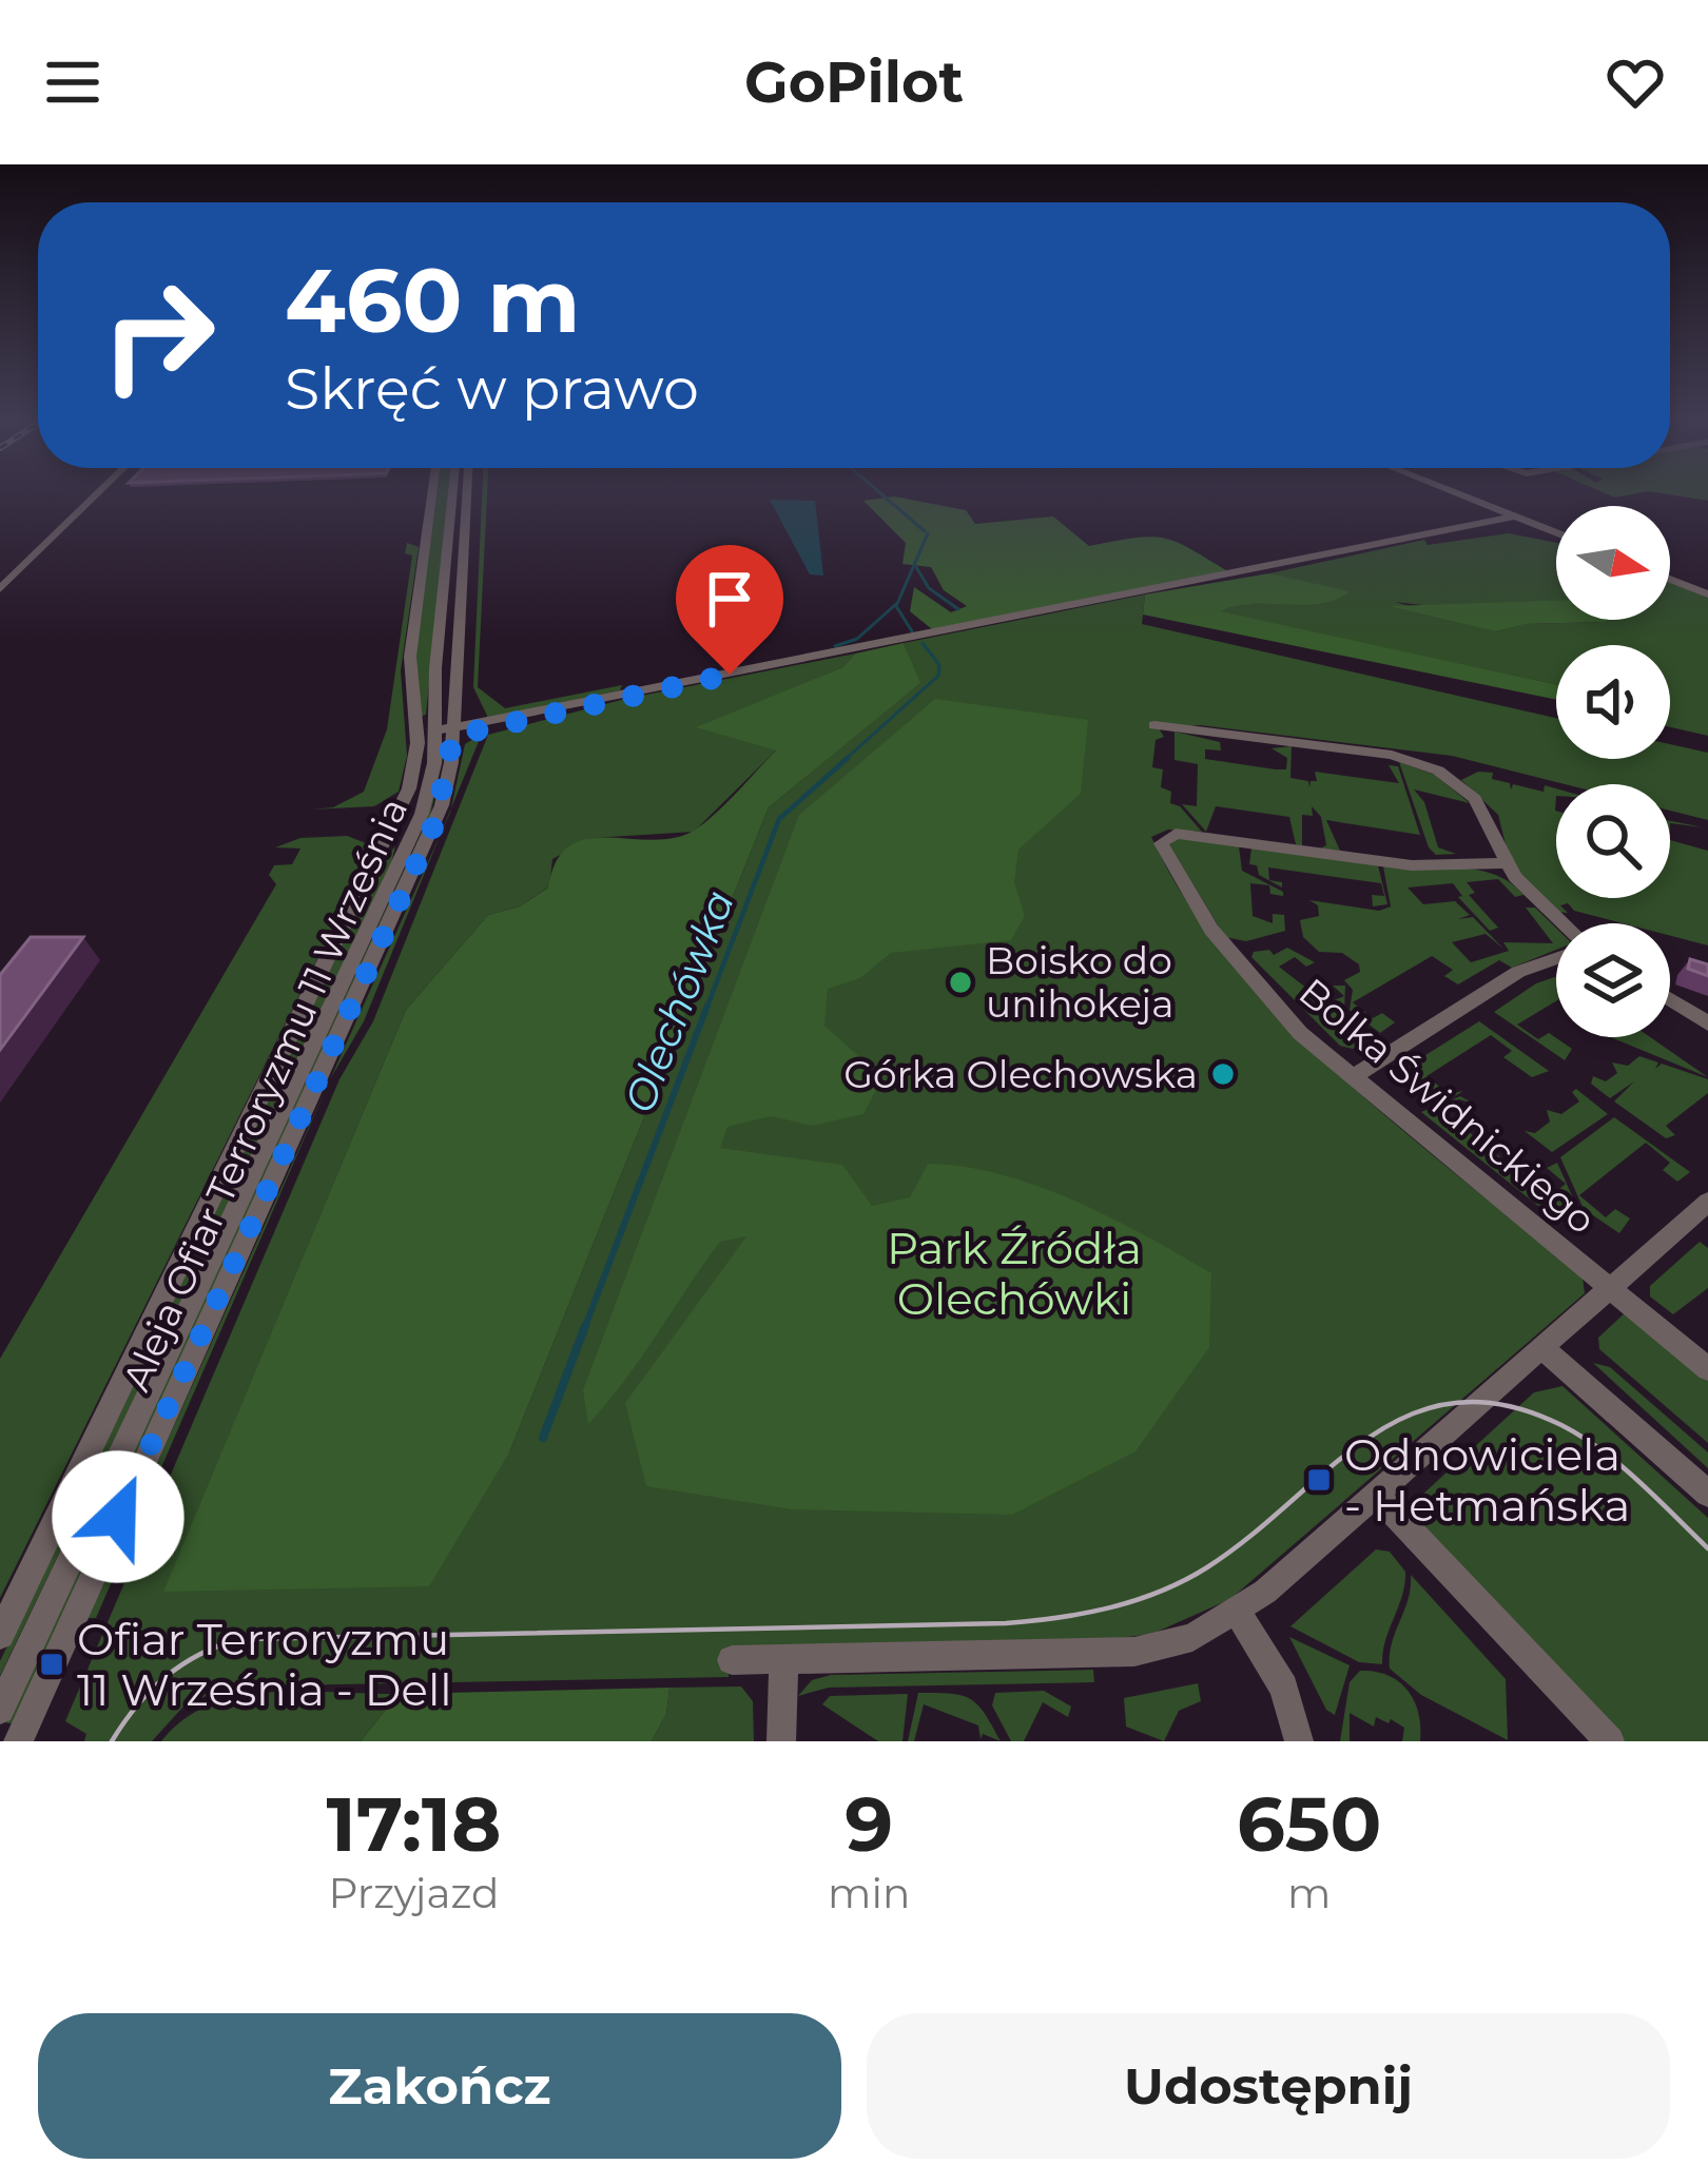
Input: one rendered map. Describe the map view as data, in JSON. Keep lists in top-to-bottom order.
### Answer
{
  "streets": {
    "street": ["Aleja Ofiar Terroryzmu 11 Września", "Bolka Świdnickiego"]
  },
  "water": ["Olechówka"],
  "parks": ["Park Źródła Olechówki"],
  "places": {
    "other": ["Boisko do unihokeja", "Górka Olechowska"],
    "transit": ["Odnowiciela - Hetmańska", "Ofiar Terroryzmu 11 Września - Dell"]
  },
  "north": "right",
  "page": {
    "header": "GoPilot",
    "turn": ["460 m", "Skręć w prawo"],
    "eta": [
      "17:18",
      "Przyjazd",
      "9",
      "min",
      "650",
      "m"
    ],
    "buttons": ["Zakończ", "Udostępnij"]
  }
}
